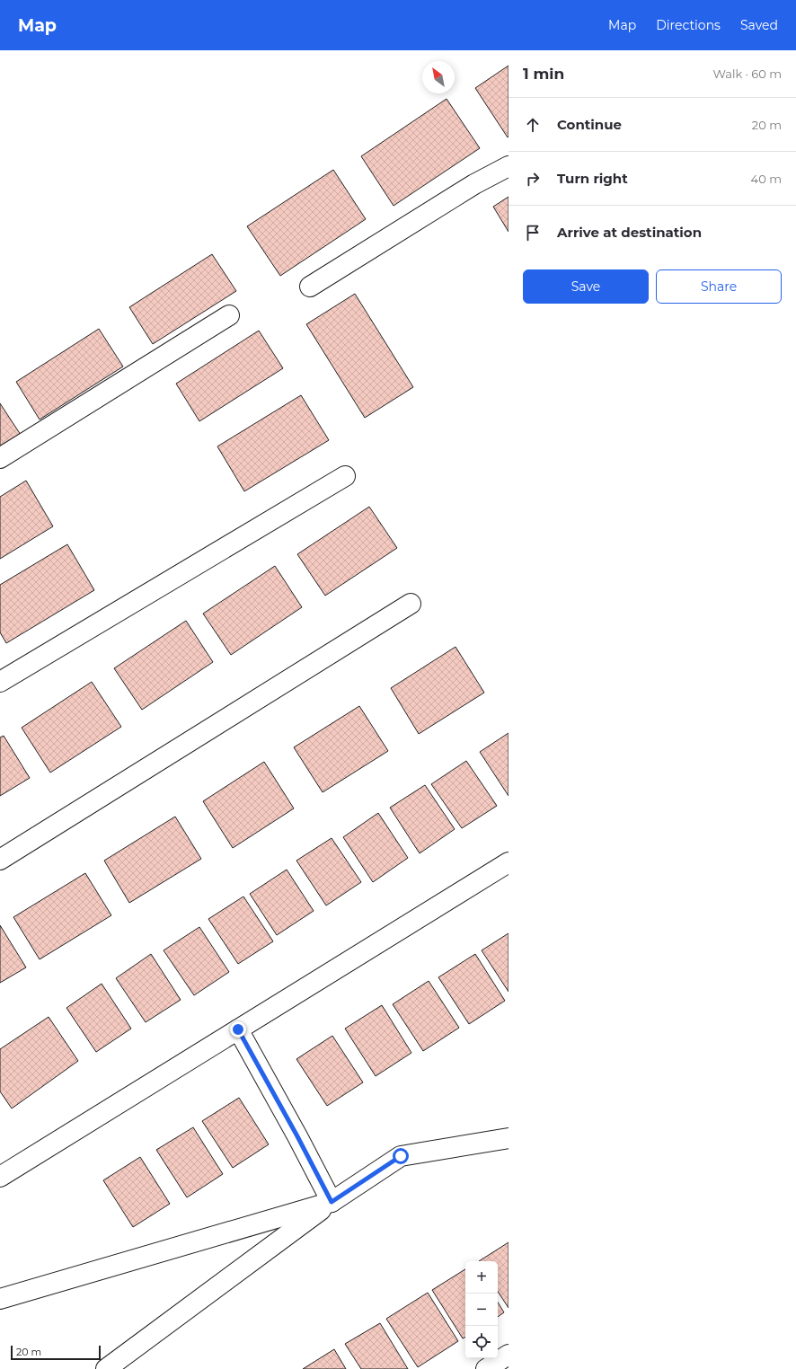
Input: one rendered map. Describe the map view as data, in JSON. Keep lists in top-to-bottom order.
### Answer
{
  "scale_bar": "20 m",
  "north": "top left",
  "page": {
    "header": "Map",
    "nav": ["Map", "Directions", "Saved"],
    "heading": ["1 min", "Walk · 60 m"],
    "list": [
      ["Continue", "20 m"],
      ["Turn right", "40 m"],
      "Arrive at destination"
    ],
    "buttons": ["Save", "Share"],
    "map_buttons": ["+", "−"],
    "scale": "20 m"
  }
}
